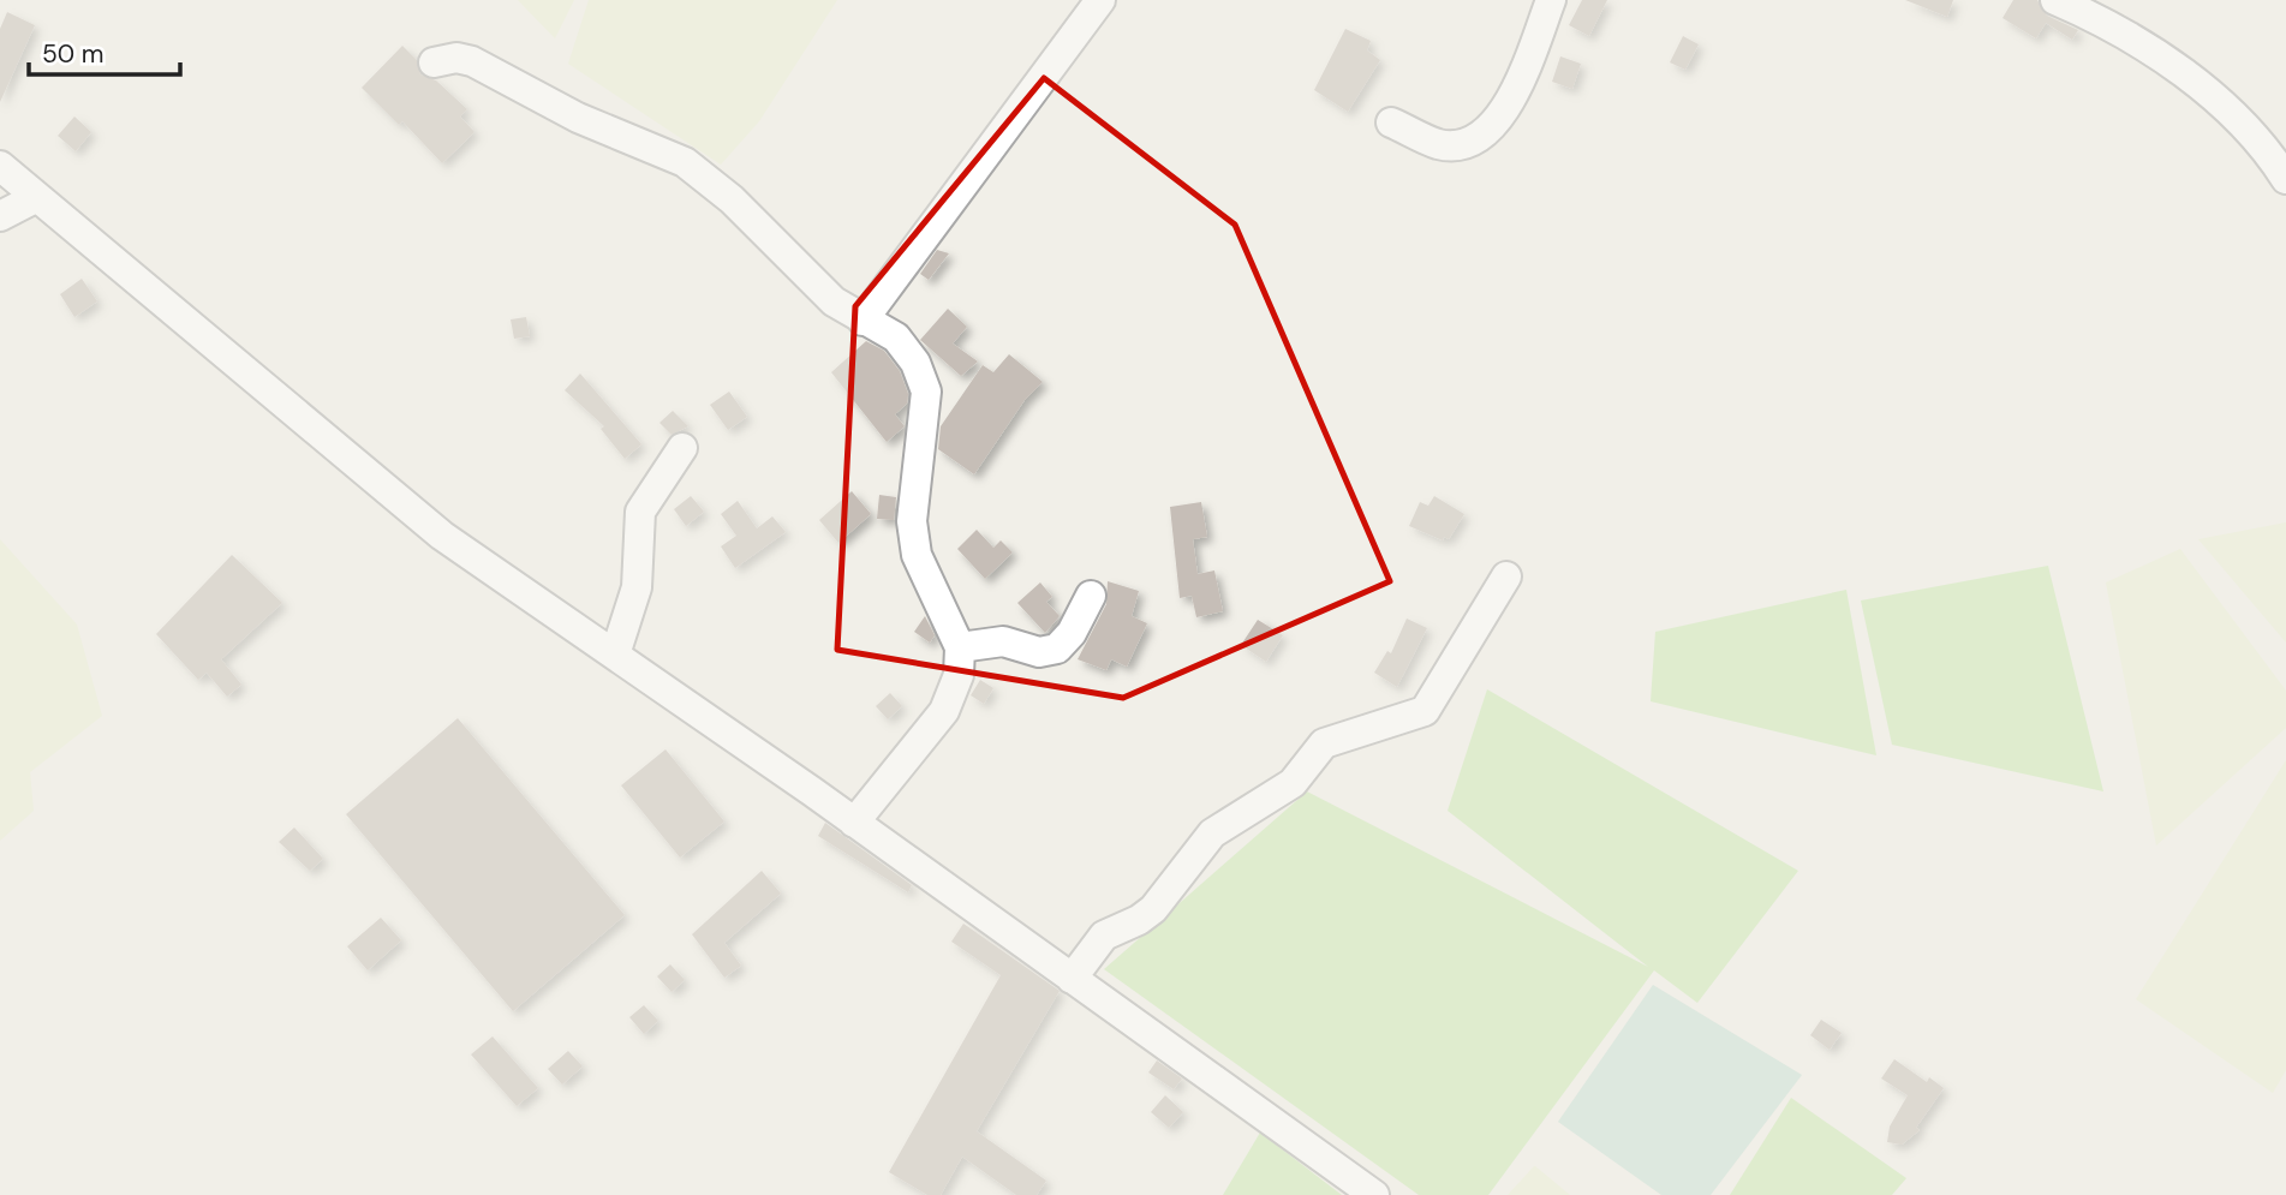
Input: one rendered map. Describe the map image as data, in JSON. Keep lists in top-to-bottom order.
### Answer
{
  "scale_bar": "50 m"
}
